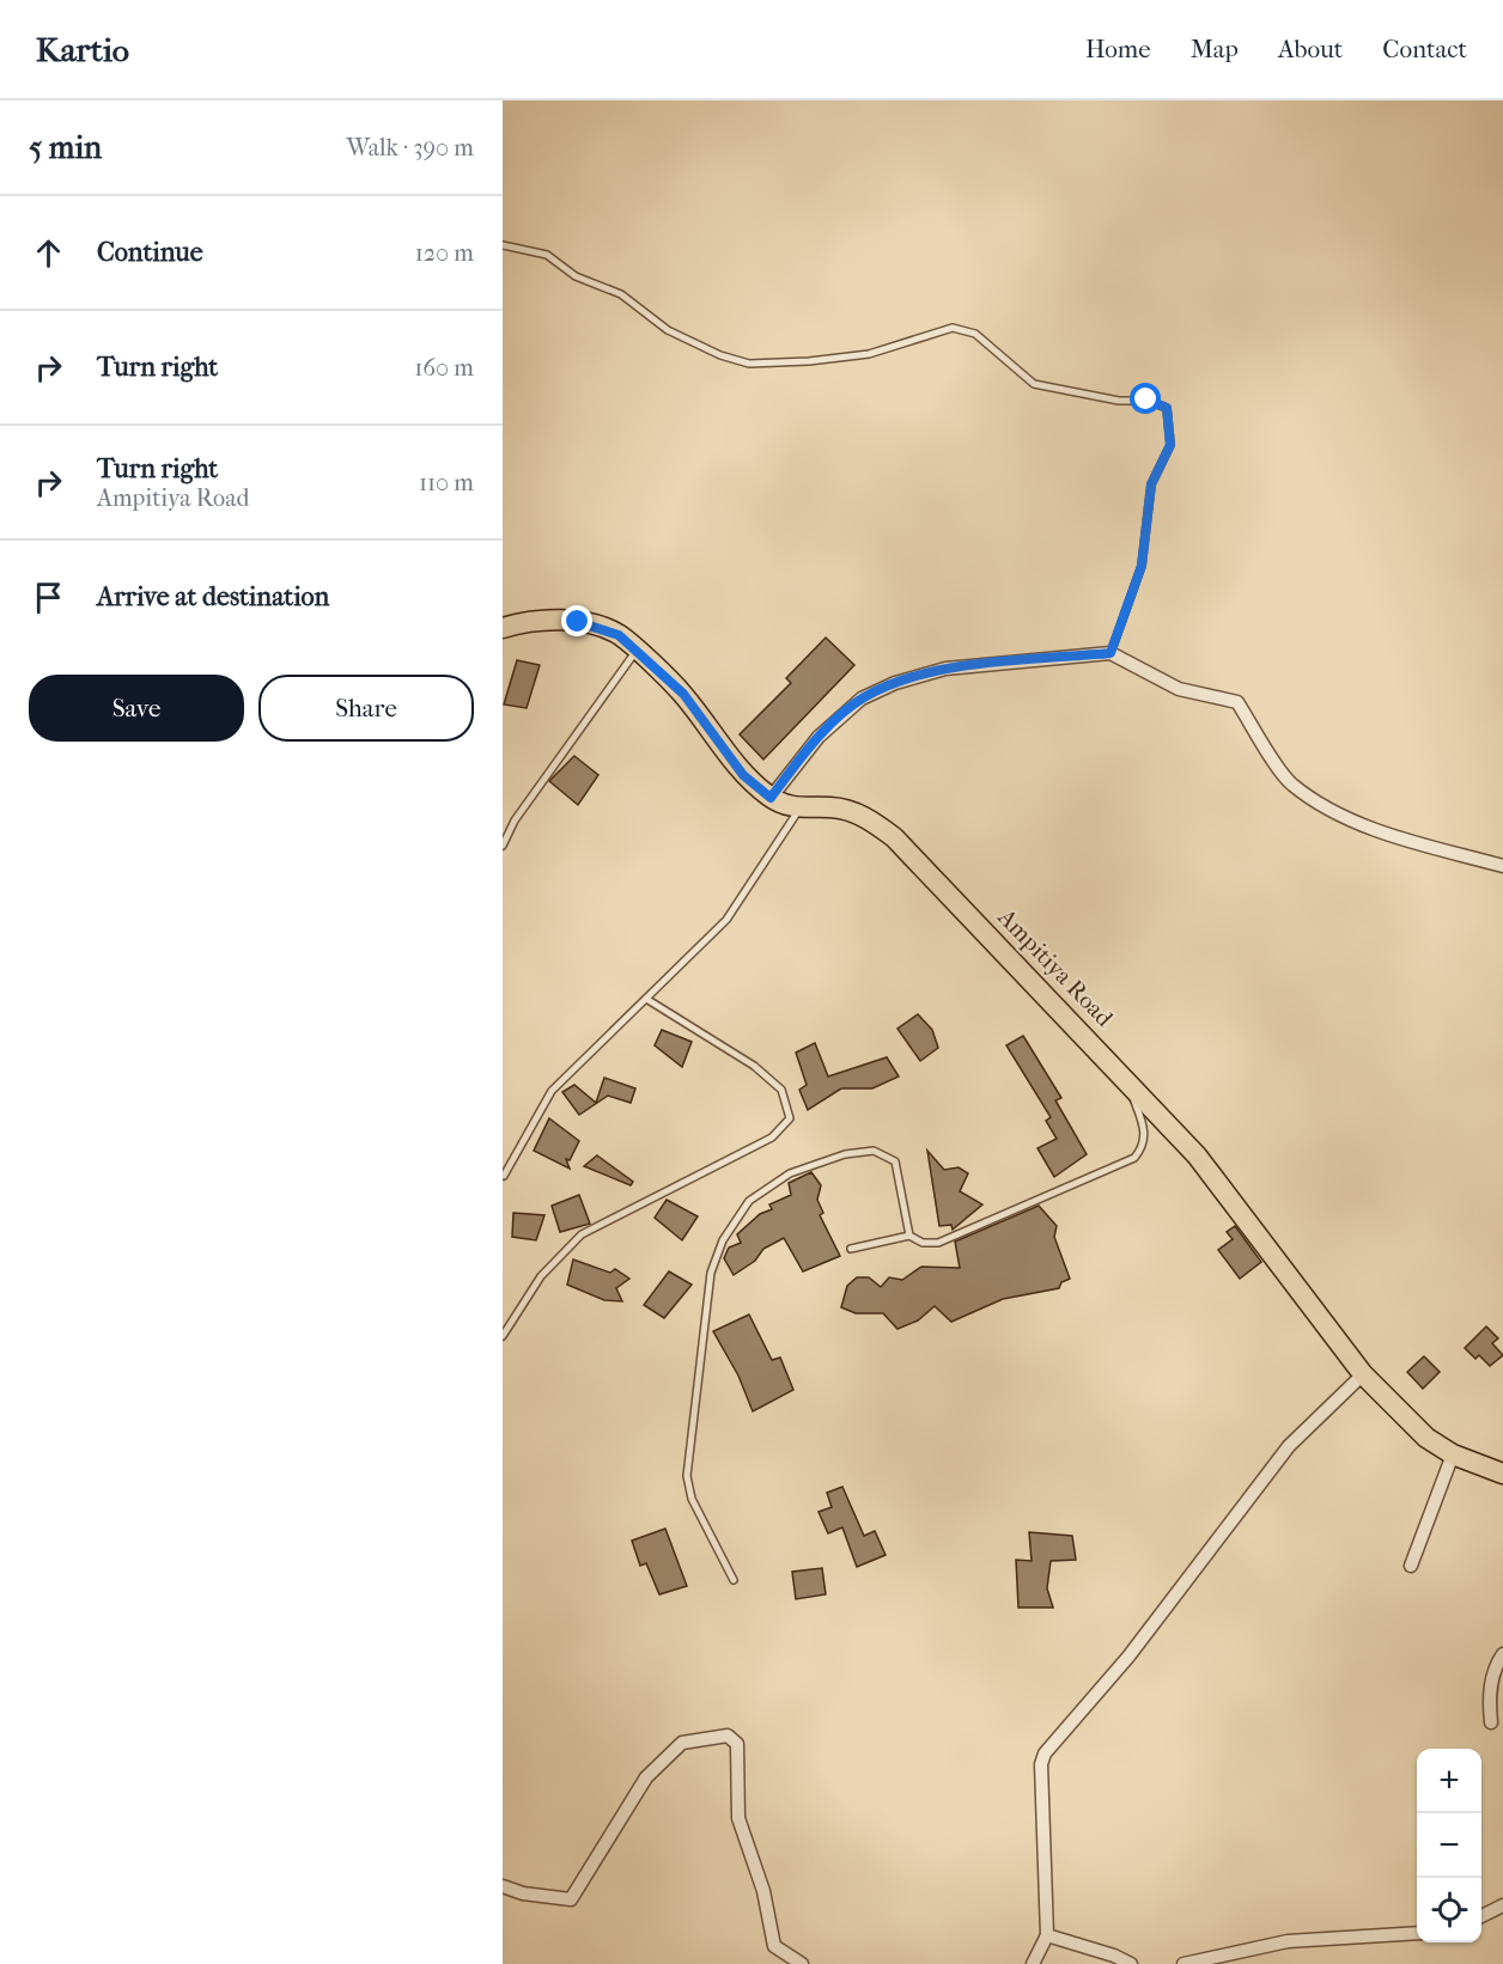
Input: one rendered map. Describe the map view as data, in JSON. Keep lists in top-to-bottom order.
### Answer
{
  "streets": {
    "main road": ["Ampitiya Road"]
  },
  "page": {
    "header": "Kartio",
    "nav": [
      "Home",
      "Map",
      "About",
      "Contact"
    ],
    "heading": ["5 min", "Walk · 390 m"],
    "list": [
      ["Continue", "120 m"],
      ["Turn right", "160 m"],
      ["Turn right", "Ampitiya Road", "110 m"],
      "Arrive at destination"
    ],
    "buttons": ["Save", "Share"],
    "map_buttons": ["+", "−"]
  }
}
